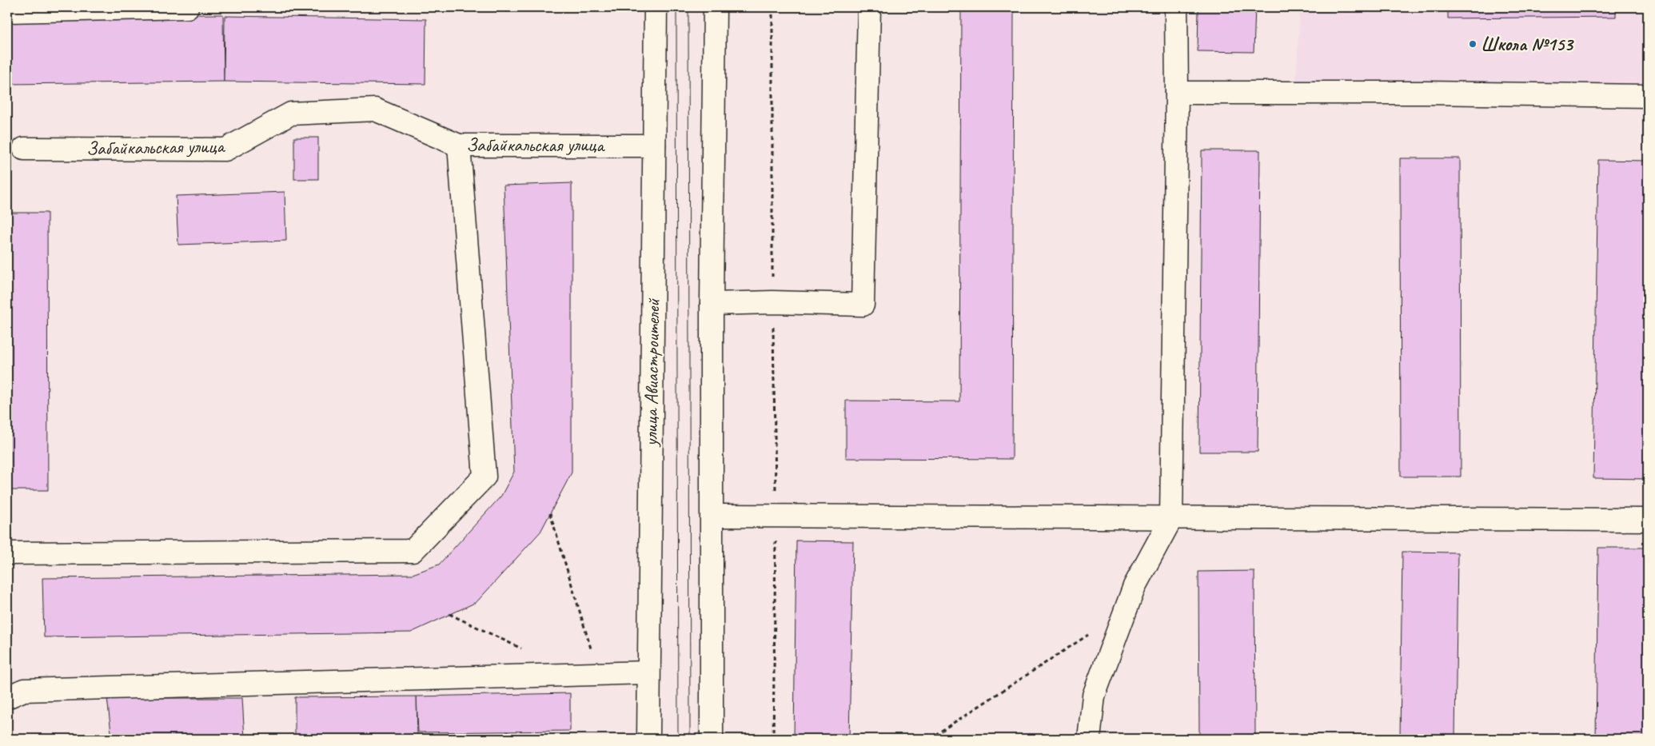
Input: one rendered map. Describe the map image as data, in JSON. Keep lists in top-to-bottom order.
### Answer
{
  "streets": {
    "main road": ["Забайкальская улица", "улица Авиастроителей"]
  },
  "crossings": [
    ["Забайкальская улица", "улица Авиастроителей"]
  ],
  "places": ["Школа №153"]
}
